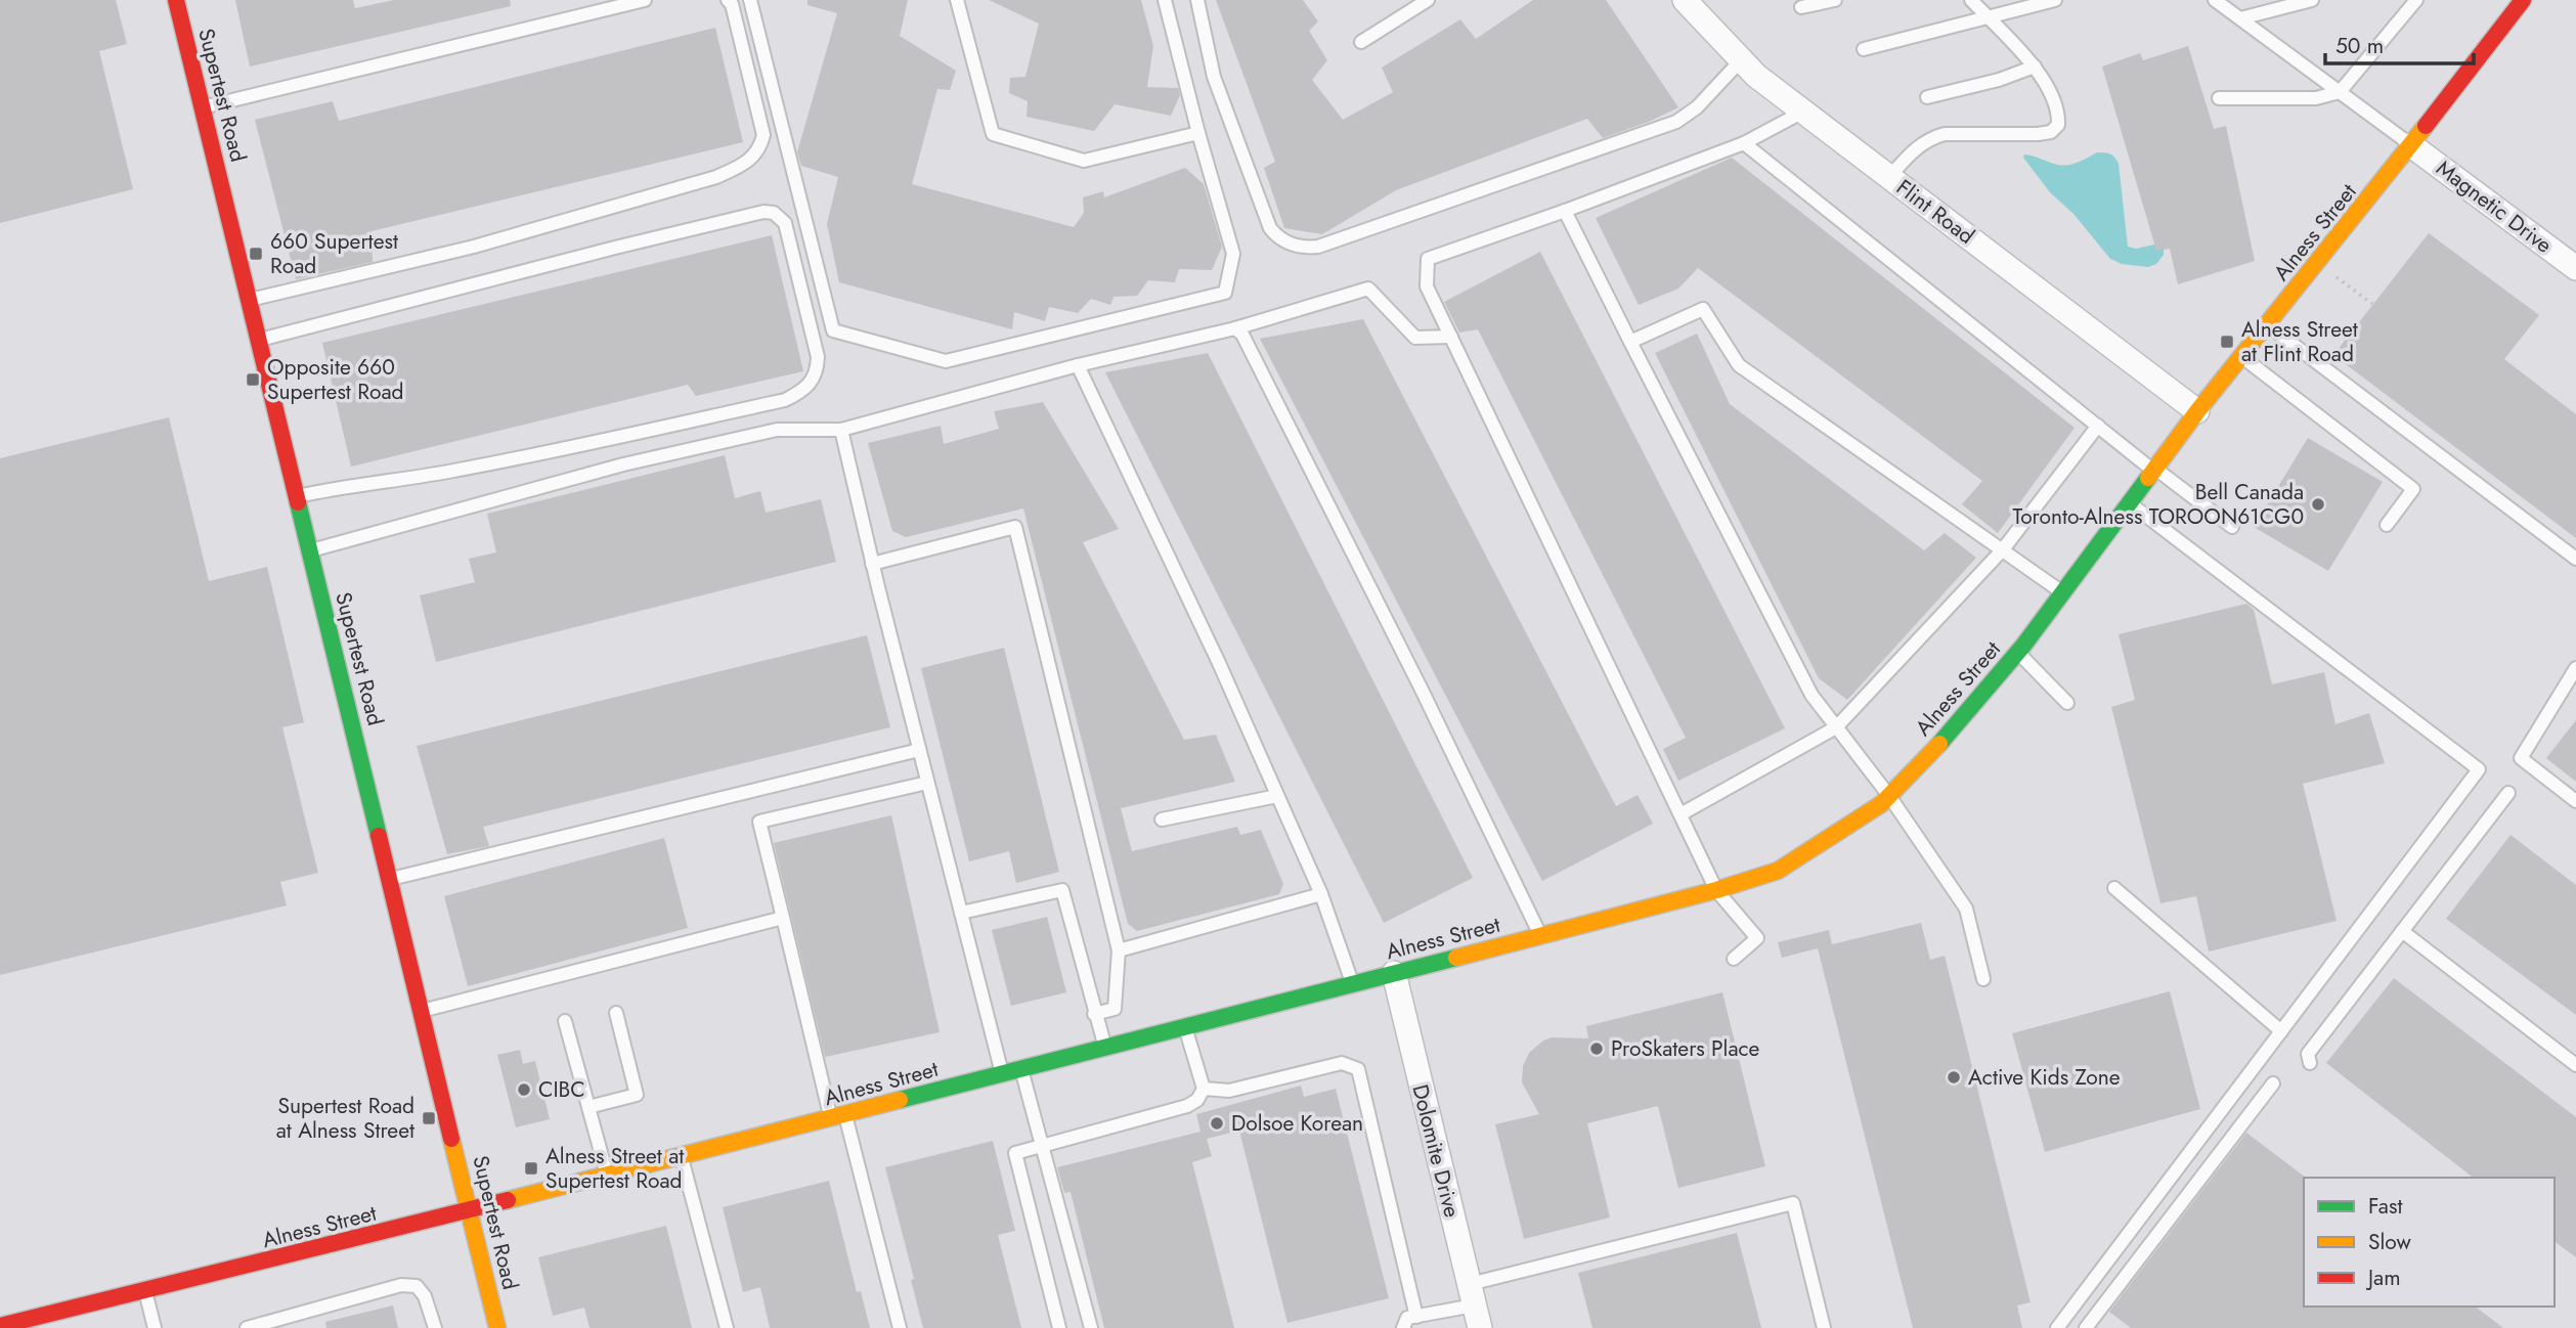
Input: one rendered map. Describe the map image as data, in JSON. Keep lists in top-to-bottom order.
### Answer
{
  "streets": {
    "street": [
      "Supertest Road",
      "Magnetic Drive",
      "Flint Road",
      "Alness Street",
      "Dolomite Drive"
    ]
  },
  "crossings": [
    ["Supertest Road", "Alness Street"],
    ["Magnetic Drive", "Alness Street"],
    ["Flint Road", "Alness Street"],
    ["Alness Street", "Dolomite Drive"]
  ],
  "places": {
    "transit": [
      "660 Supertest Road",
      "Alness Street at Flint Road",
      "Opposite 660 Supertest Road",
      "Supertest Road at Alness Street",
      "Alness Street at Supertest Road"
    ],
    "other": [
      "Bell Canada Toronto-Alness TOROON61CG0",
      "ProSkaters Place",
      "Active Kids Zone",
      "CIBC",
      "Dolsoe Korean"
    ]
  },
  "legend": ["Fast", "Slow", "Jam"],
  "scale_bar": "50 m"
}
